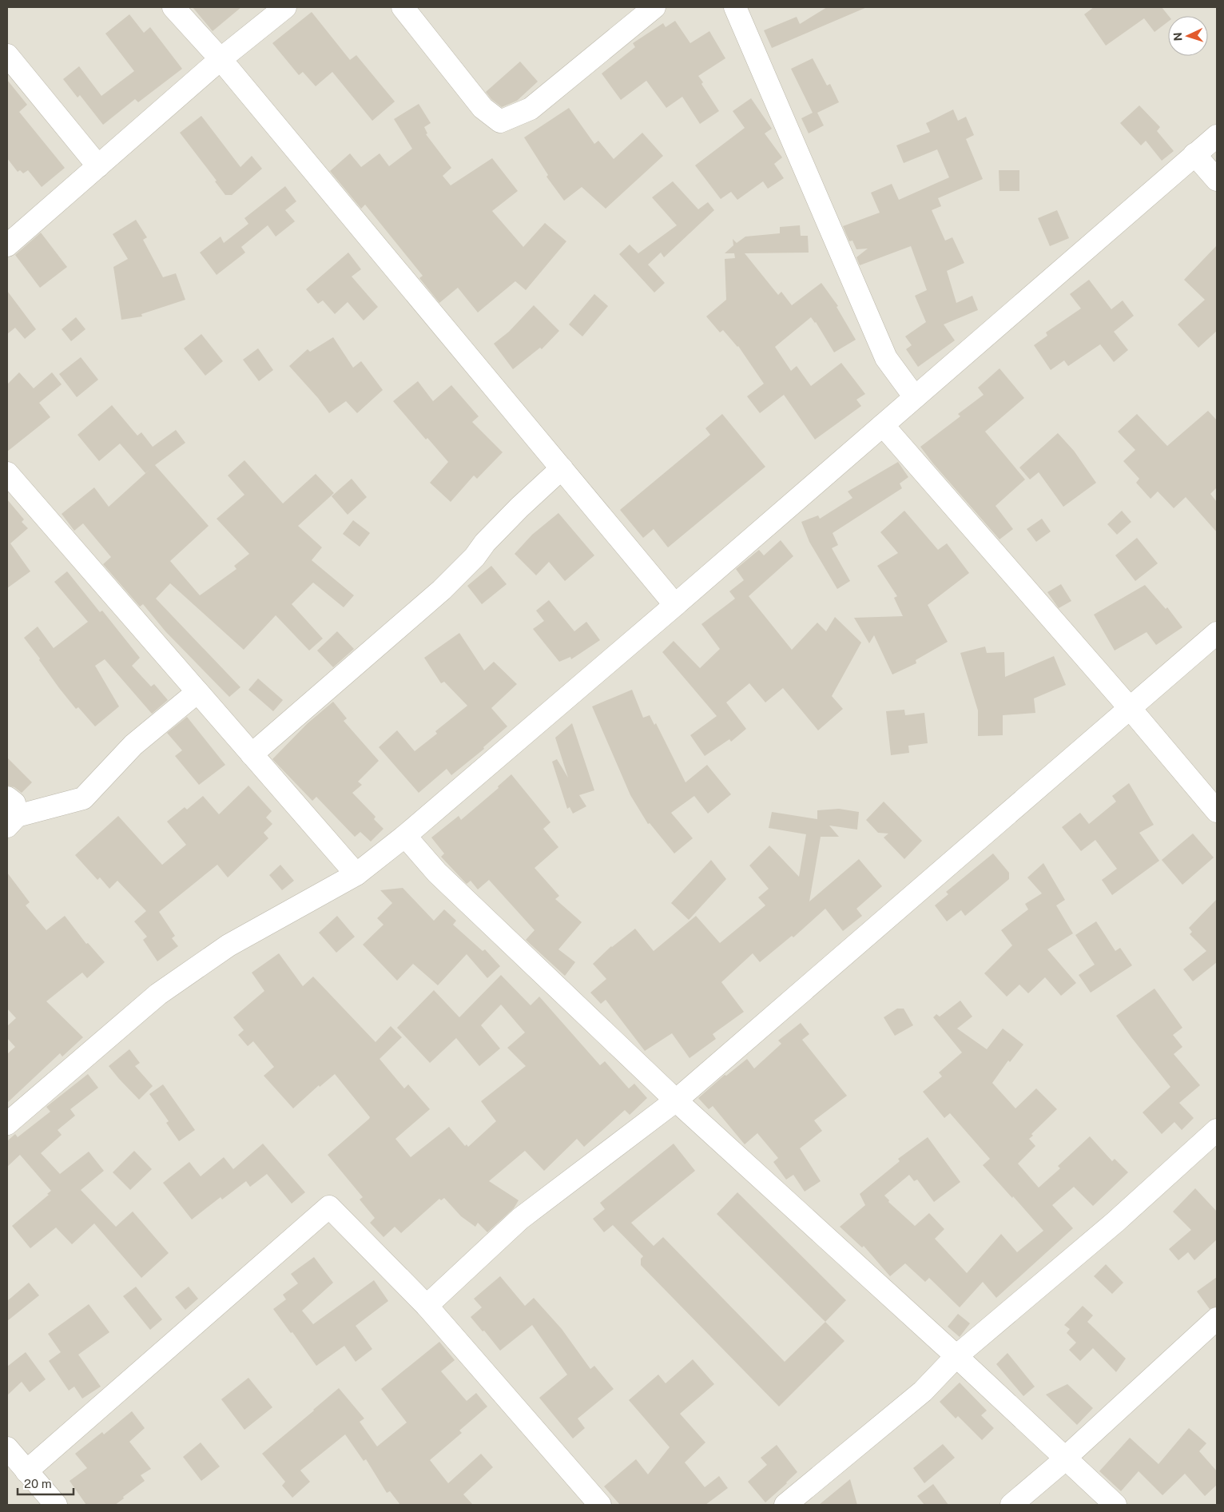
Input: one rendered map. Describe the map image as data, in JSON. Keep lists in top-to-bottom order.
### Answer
{
  "scale_bar": "20 m",
  "north": "left"
}
